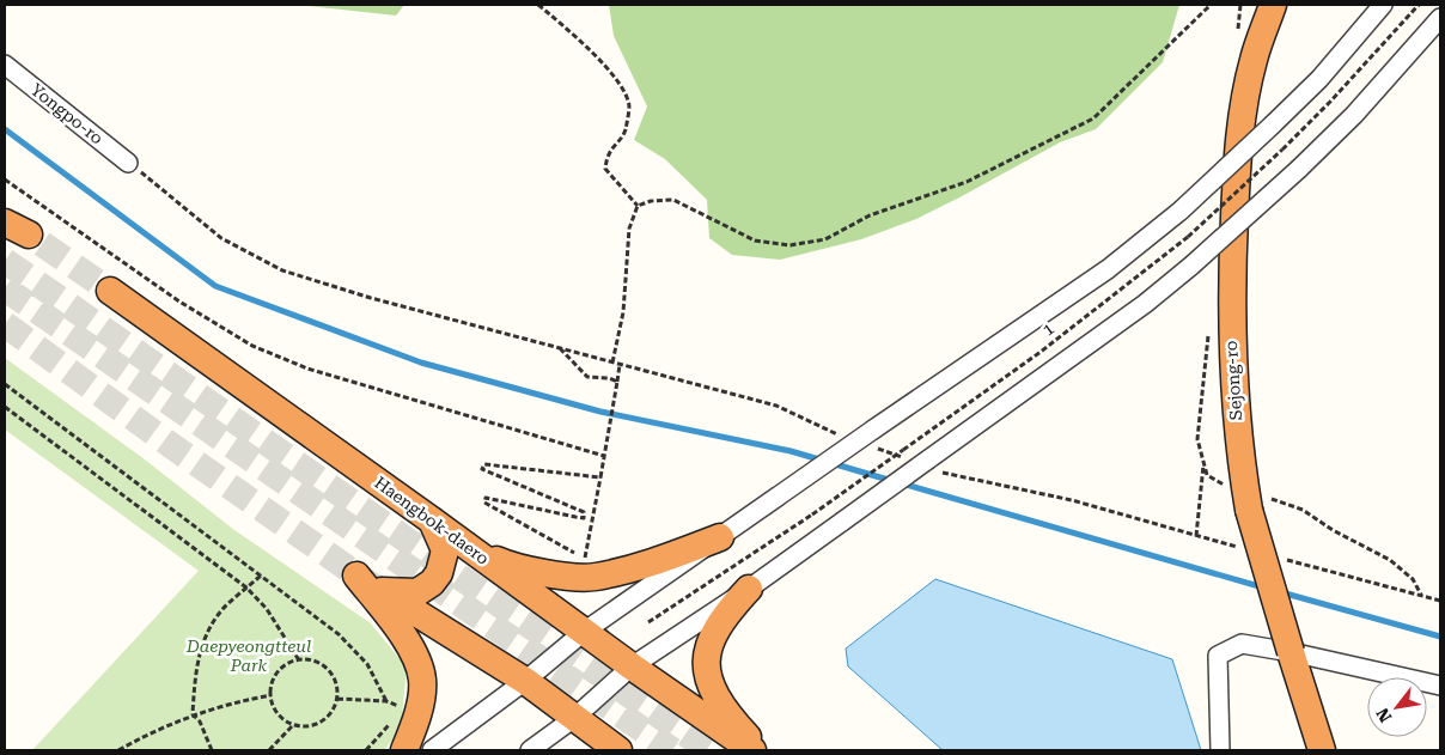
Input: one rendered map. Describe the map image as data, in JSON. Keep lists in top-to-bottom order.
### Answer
{
  "streets": {
    "highway": ["Sejong-ro", "Haengbok-daero"],
    "street": ["Yongpo-ro"],
    "path": ["1"]
  },
  "parks": ["Daepyeongtteul Park"],
  "north": "bottom left"
}
